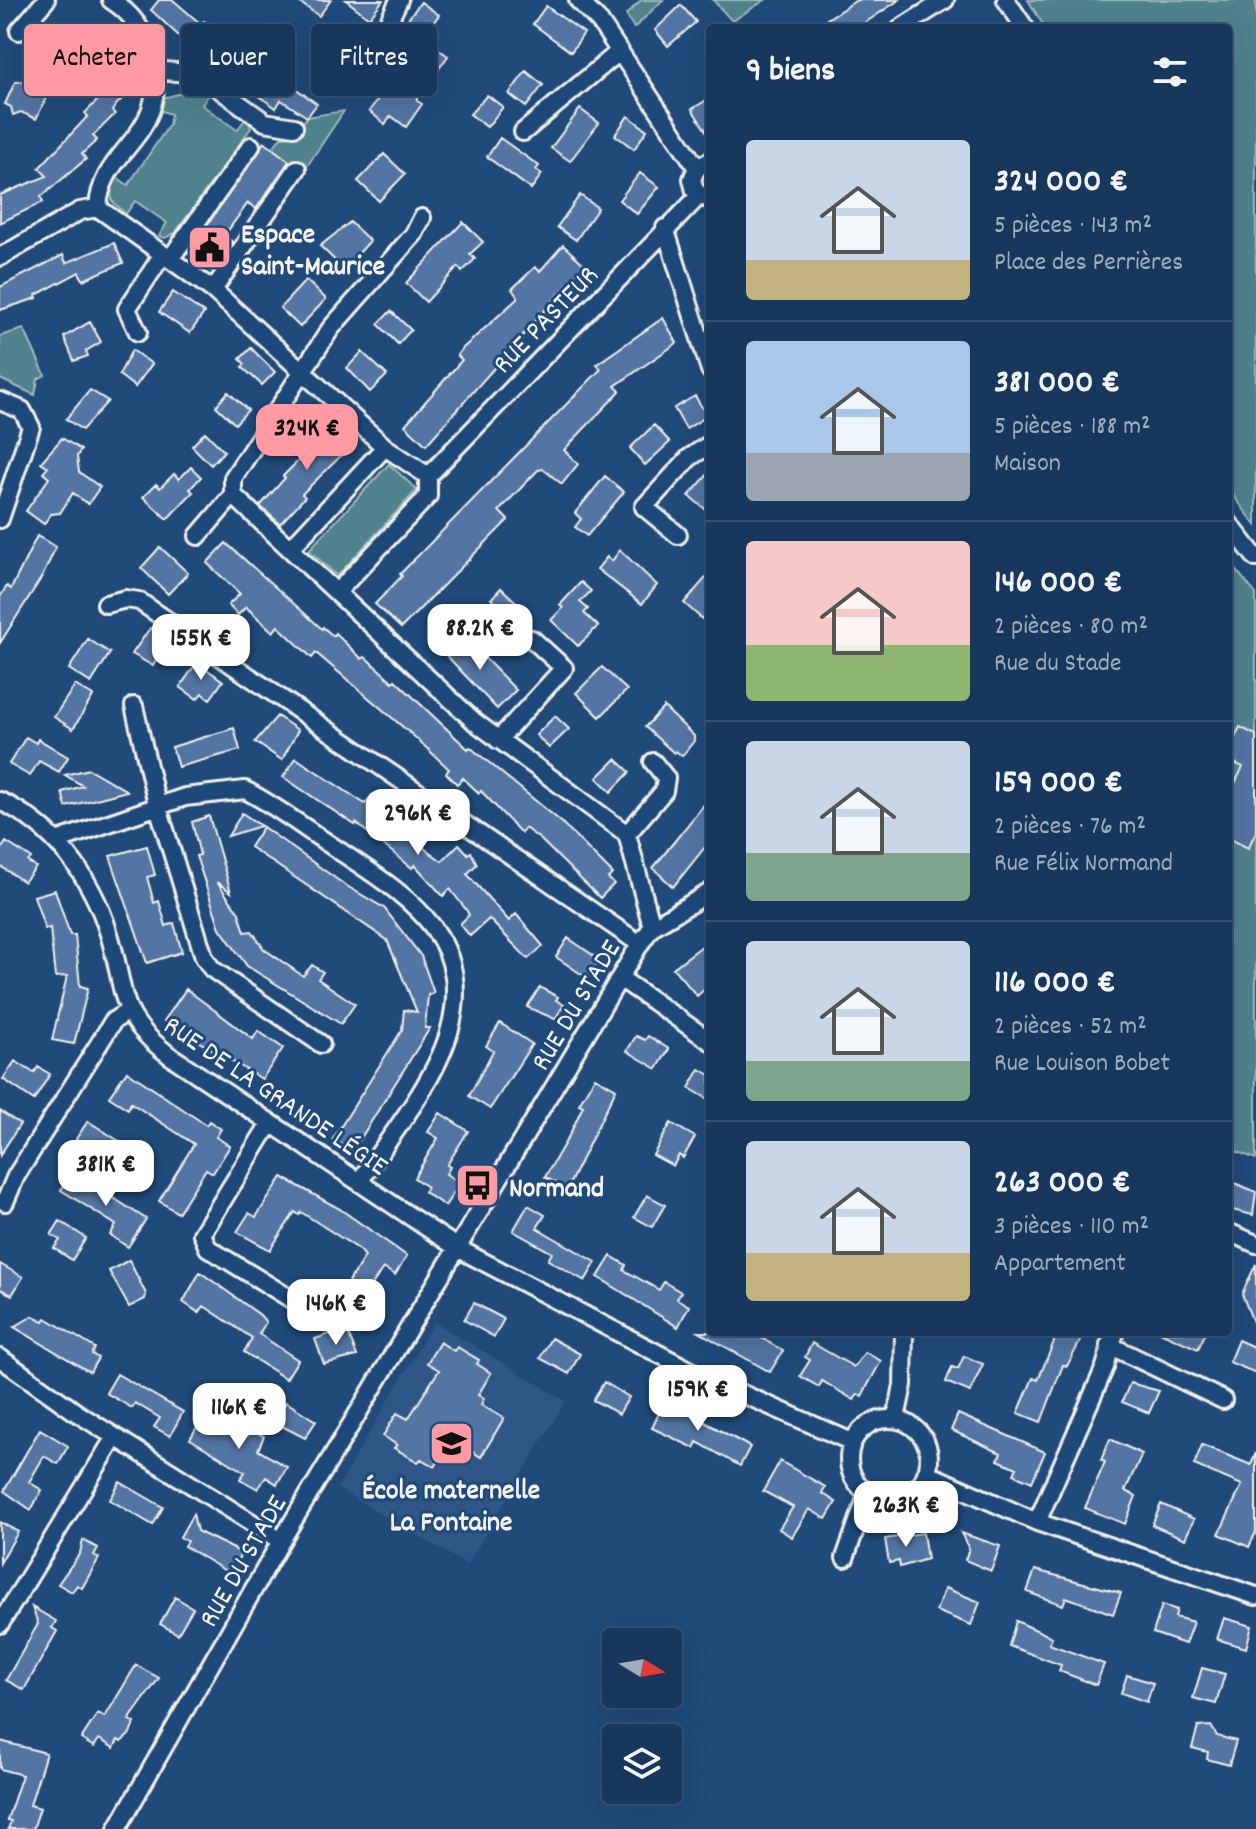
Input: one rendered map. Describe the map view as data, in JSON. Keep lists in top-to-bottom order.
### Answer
{
  "streets": {
    "street": ["RUE PASTEUR", "RUE DU STADE", "RUE DE LA GRANDE LÉGIE"]
  },
  "crossings": [
    ["RUE DU STADE", "RUE DE LA GRANDE LÉGIE"]
  ],
  "places": {
    "public building": ["Espace Saint-Maurice"],
    "bus stop": ["Normand"],
    "school or university": ["École maternelle La Fontaine"]
  },
  "north": "right",
  "page": {
    "chip": ["Acheter", "Louer", "Filtres"],
    "heading": "9 biens",
    "list": [
      {
        "name": "324 000 €",
        "note": "5 pièces · 143 m² · Place des Perrières"
      },
      {
        "name": "381 000 €",
        "note": "5 pièces · 188 m² · Maison"
      },
      {
        "name": "146 000 €",
        "note": "2 pièces · 80 m² · Rue du Stade"
      },
      {
        "name": "159 000 €",
        "note": "2 pièces · 76 m² · Rue Félix Normand"
      },
      {
        "name": "116 000 €",
        "note": "2 pièces · 52 m² · Rue Louison Bobet"
      },
      {
        "name": "263 000 €",
        "note": "3 pièces · 110 m² · Appartement"
      }
    ],
    "price": [
      "324K €",
      "88.2K €",
      "155K €",
      "296K €",
      "381K €",
      "146K €",
      "159K €",
      "116K €",
      "263K €"
    ]
  }
}
